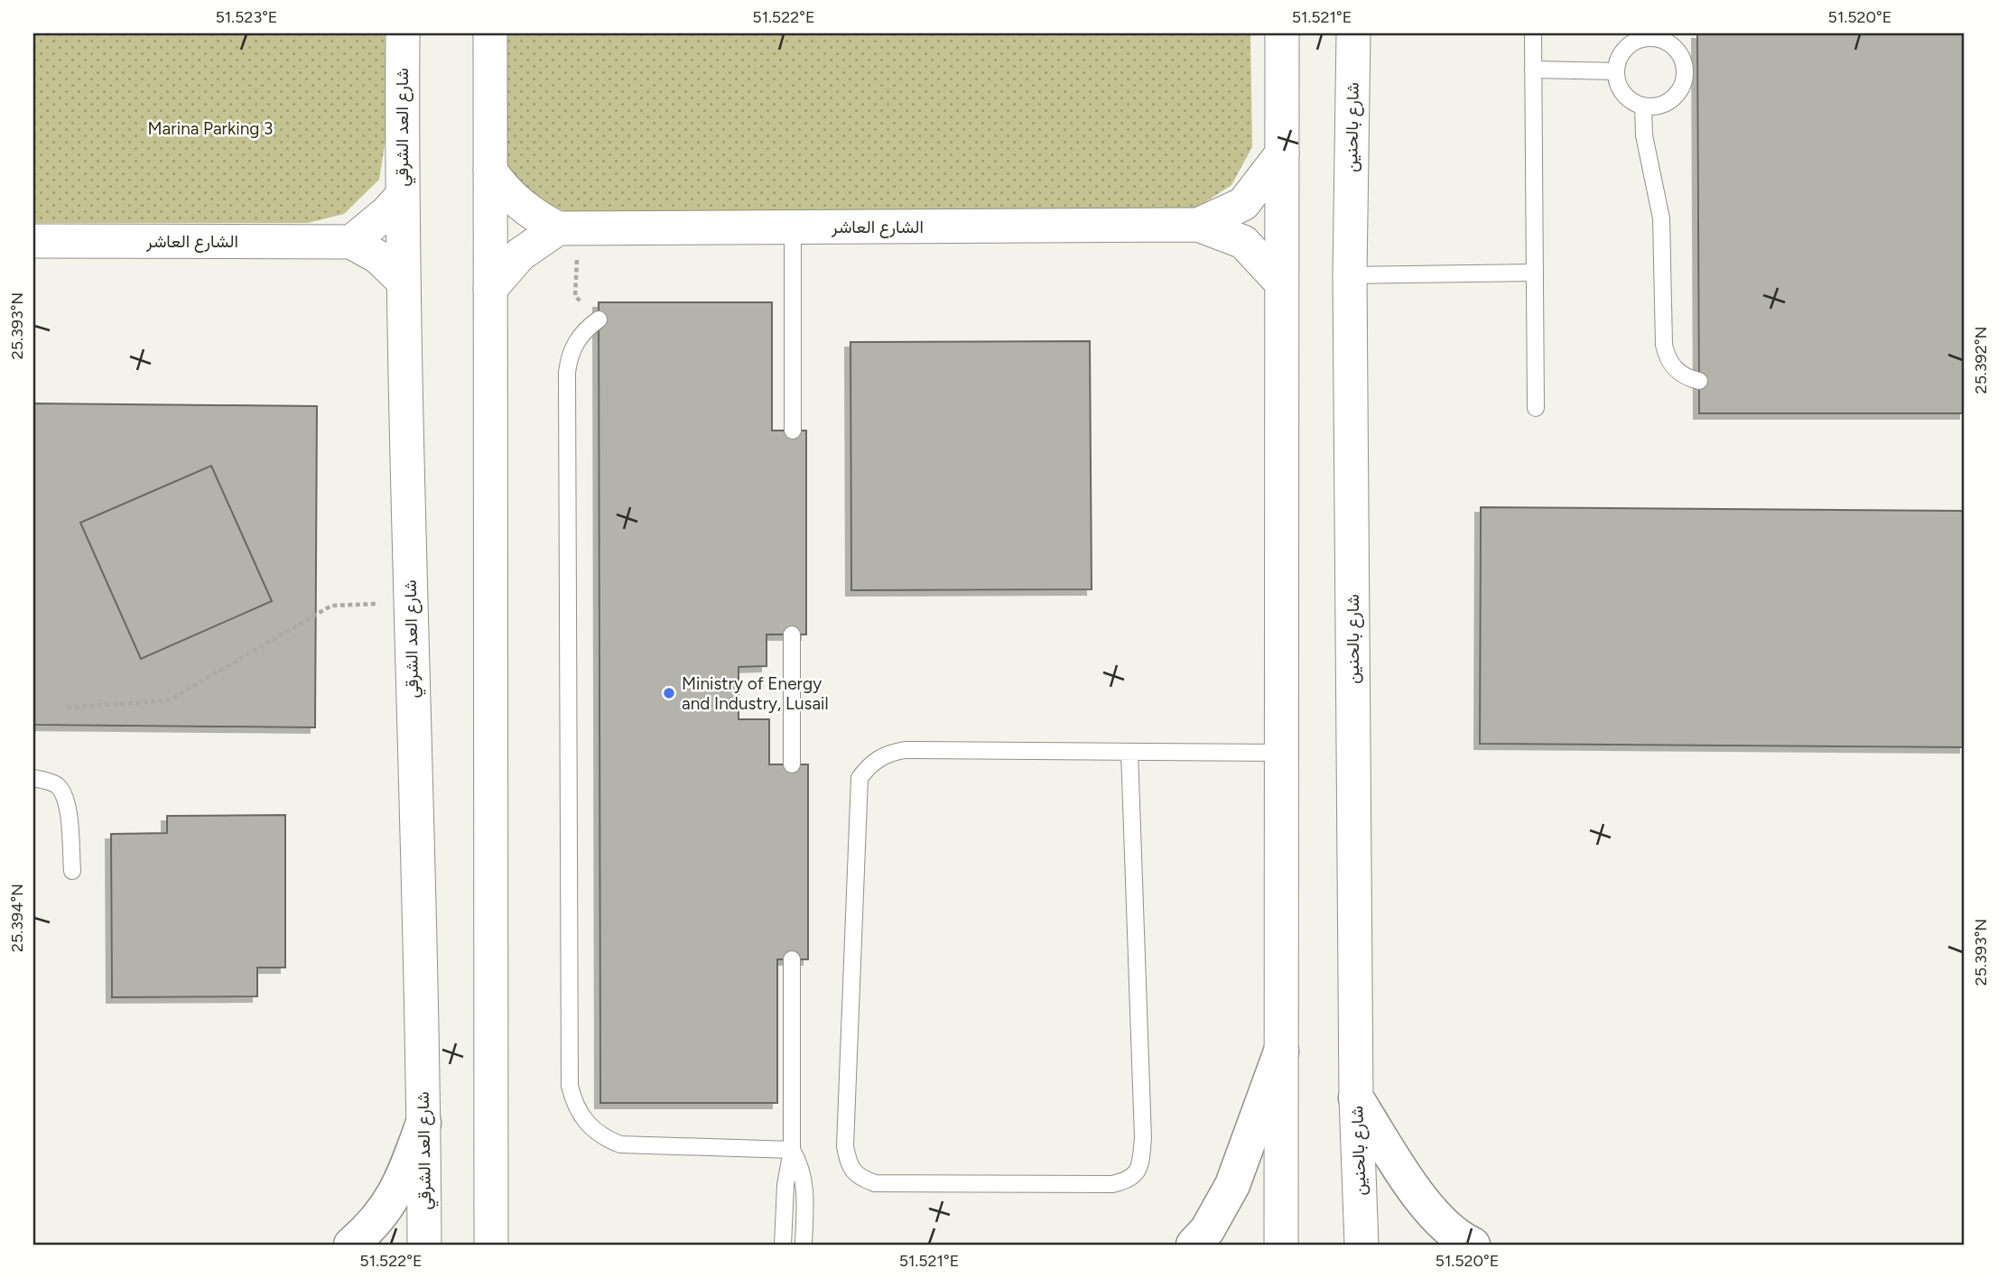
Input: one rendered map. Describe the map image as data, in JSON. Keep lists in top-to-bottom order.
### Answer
{
  "streets": {
    "street": ["شارع العد الشرقي", "شارع بالحنين", "الشارع العاشر"]
  },
  "crossings": [
    ["شارع العد الشرقي", "الشارع العاشر"]
  ],
  "parks": ["Marina Parking 3"],
  "places": ["Ministry of Energy and Industry, Lusail"],
  "coordinates": [
    "51.523°E",
    "51.522°E",
    "51.521°E",
    "51.520°E",
    "25.393°N",
    "25.392°N",
    "25.394°N"
  ]
}
